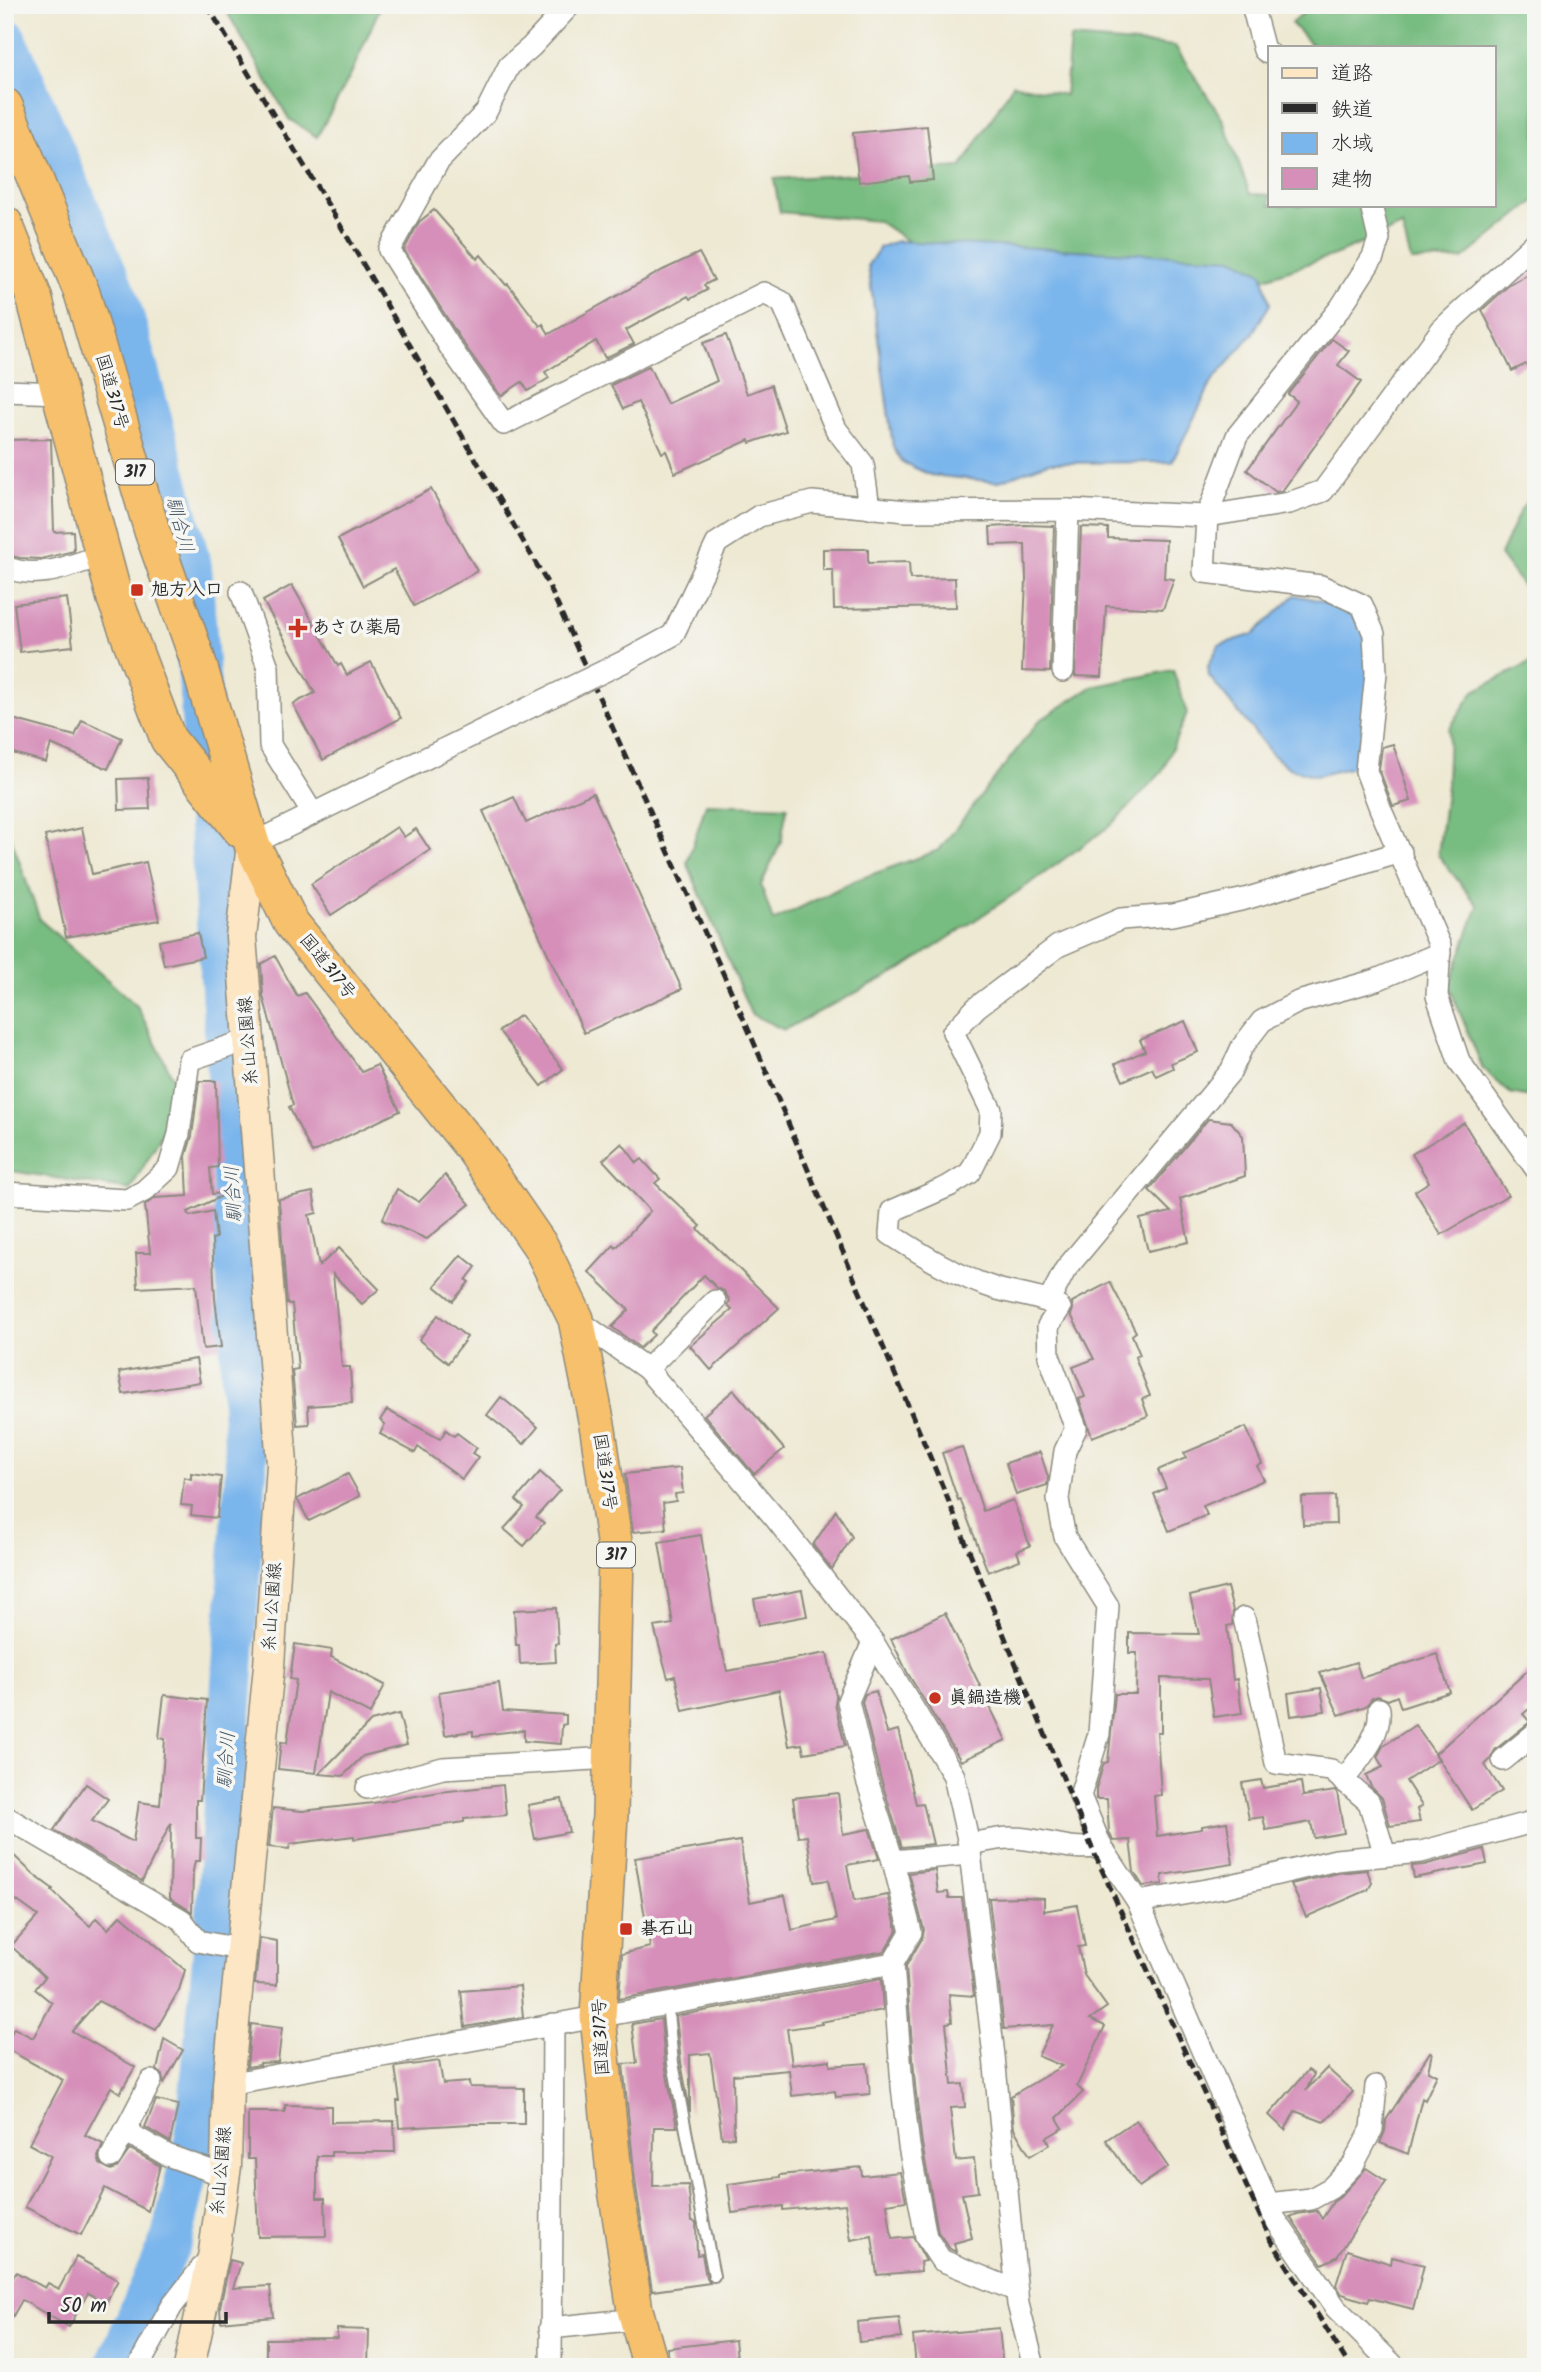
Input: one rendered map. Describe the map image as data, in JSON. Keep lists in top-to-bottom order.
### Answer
{
  "streets": {
    "highway": ["国道317号", "317"],
    "main road": ["糸山公園線"]
  },
  "crossings": [
    ["国道317号", "糸山公園線"]
  ],
  "water": ["馴合川"],
  "places": {
    "transit": ["旭方入口", "碁石山"],
    "health": ["あさひ薬局"],
    "other": ["眞鍋造機"]
  },
  "legend": [
    "道路",
    "鉄道",
    "水域",
    "建物"
  ],
  "scale_bar": "50 m"
}
